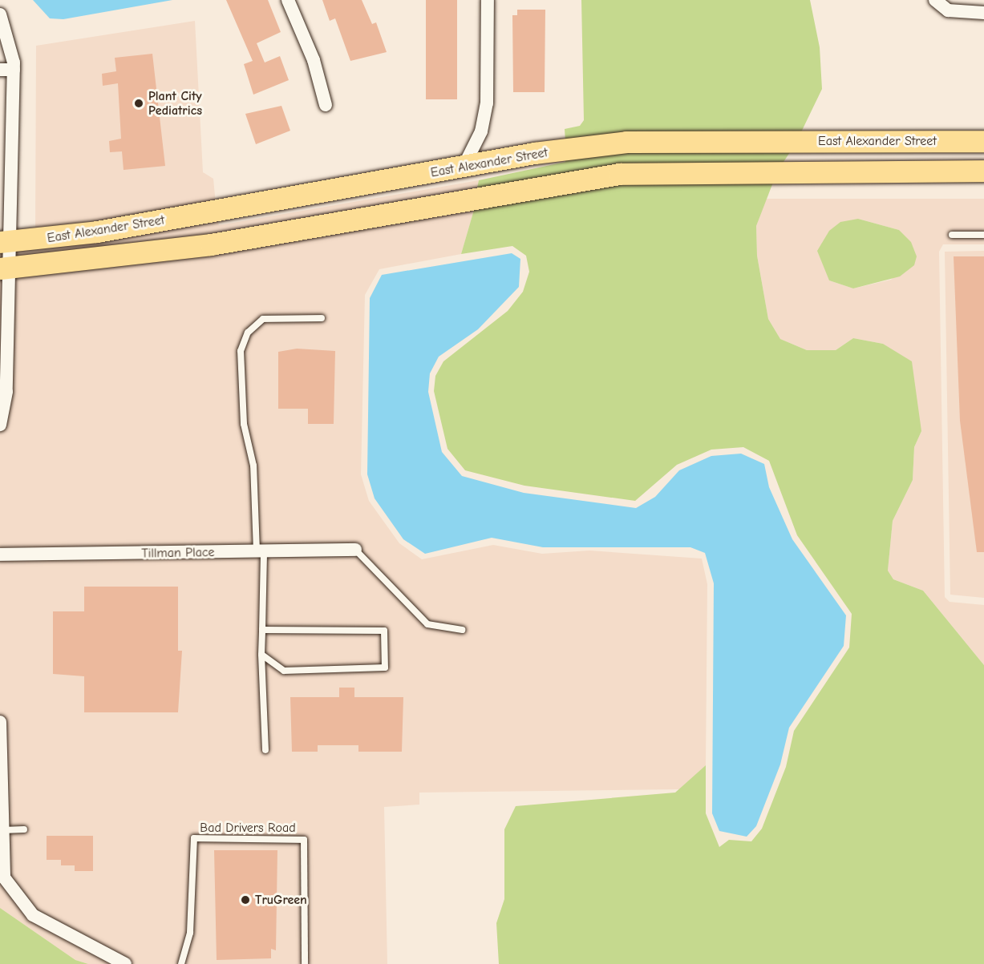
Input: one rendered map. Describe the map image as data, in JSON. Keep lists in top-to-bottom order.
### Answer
{
  "streets": {
    "main road": ["East Alexander Street"],
    "street": ["Tillman Place"],
    "lane": ["Bad Drivers Road"]
  },
  "places": ["Plant City Pediatrics", "TruGreen"]
}
